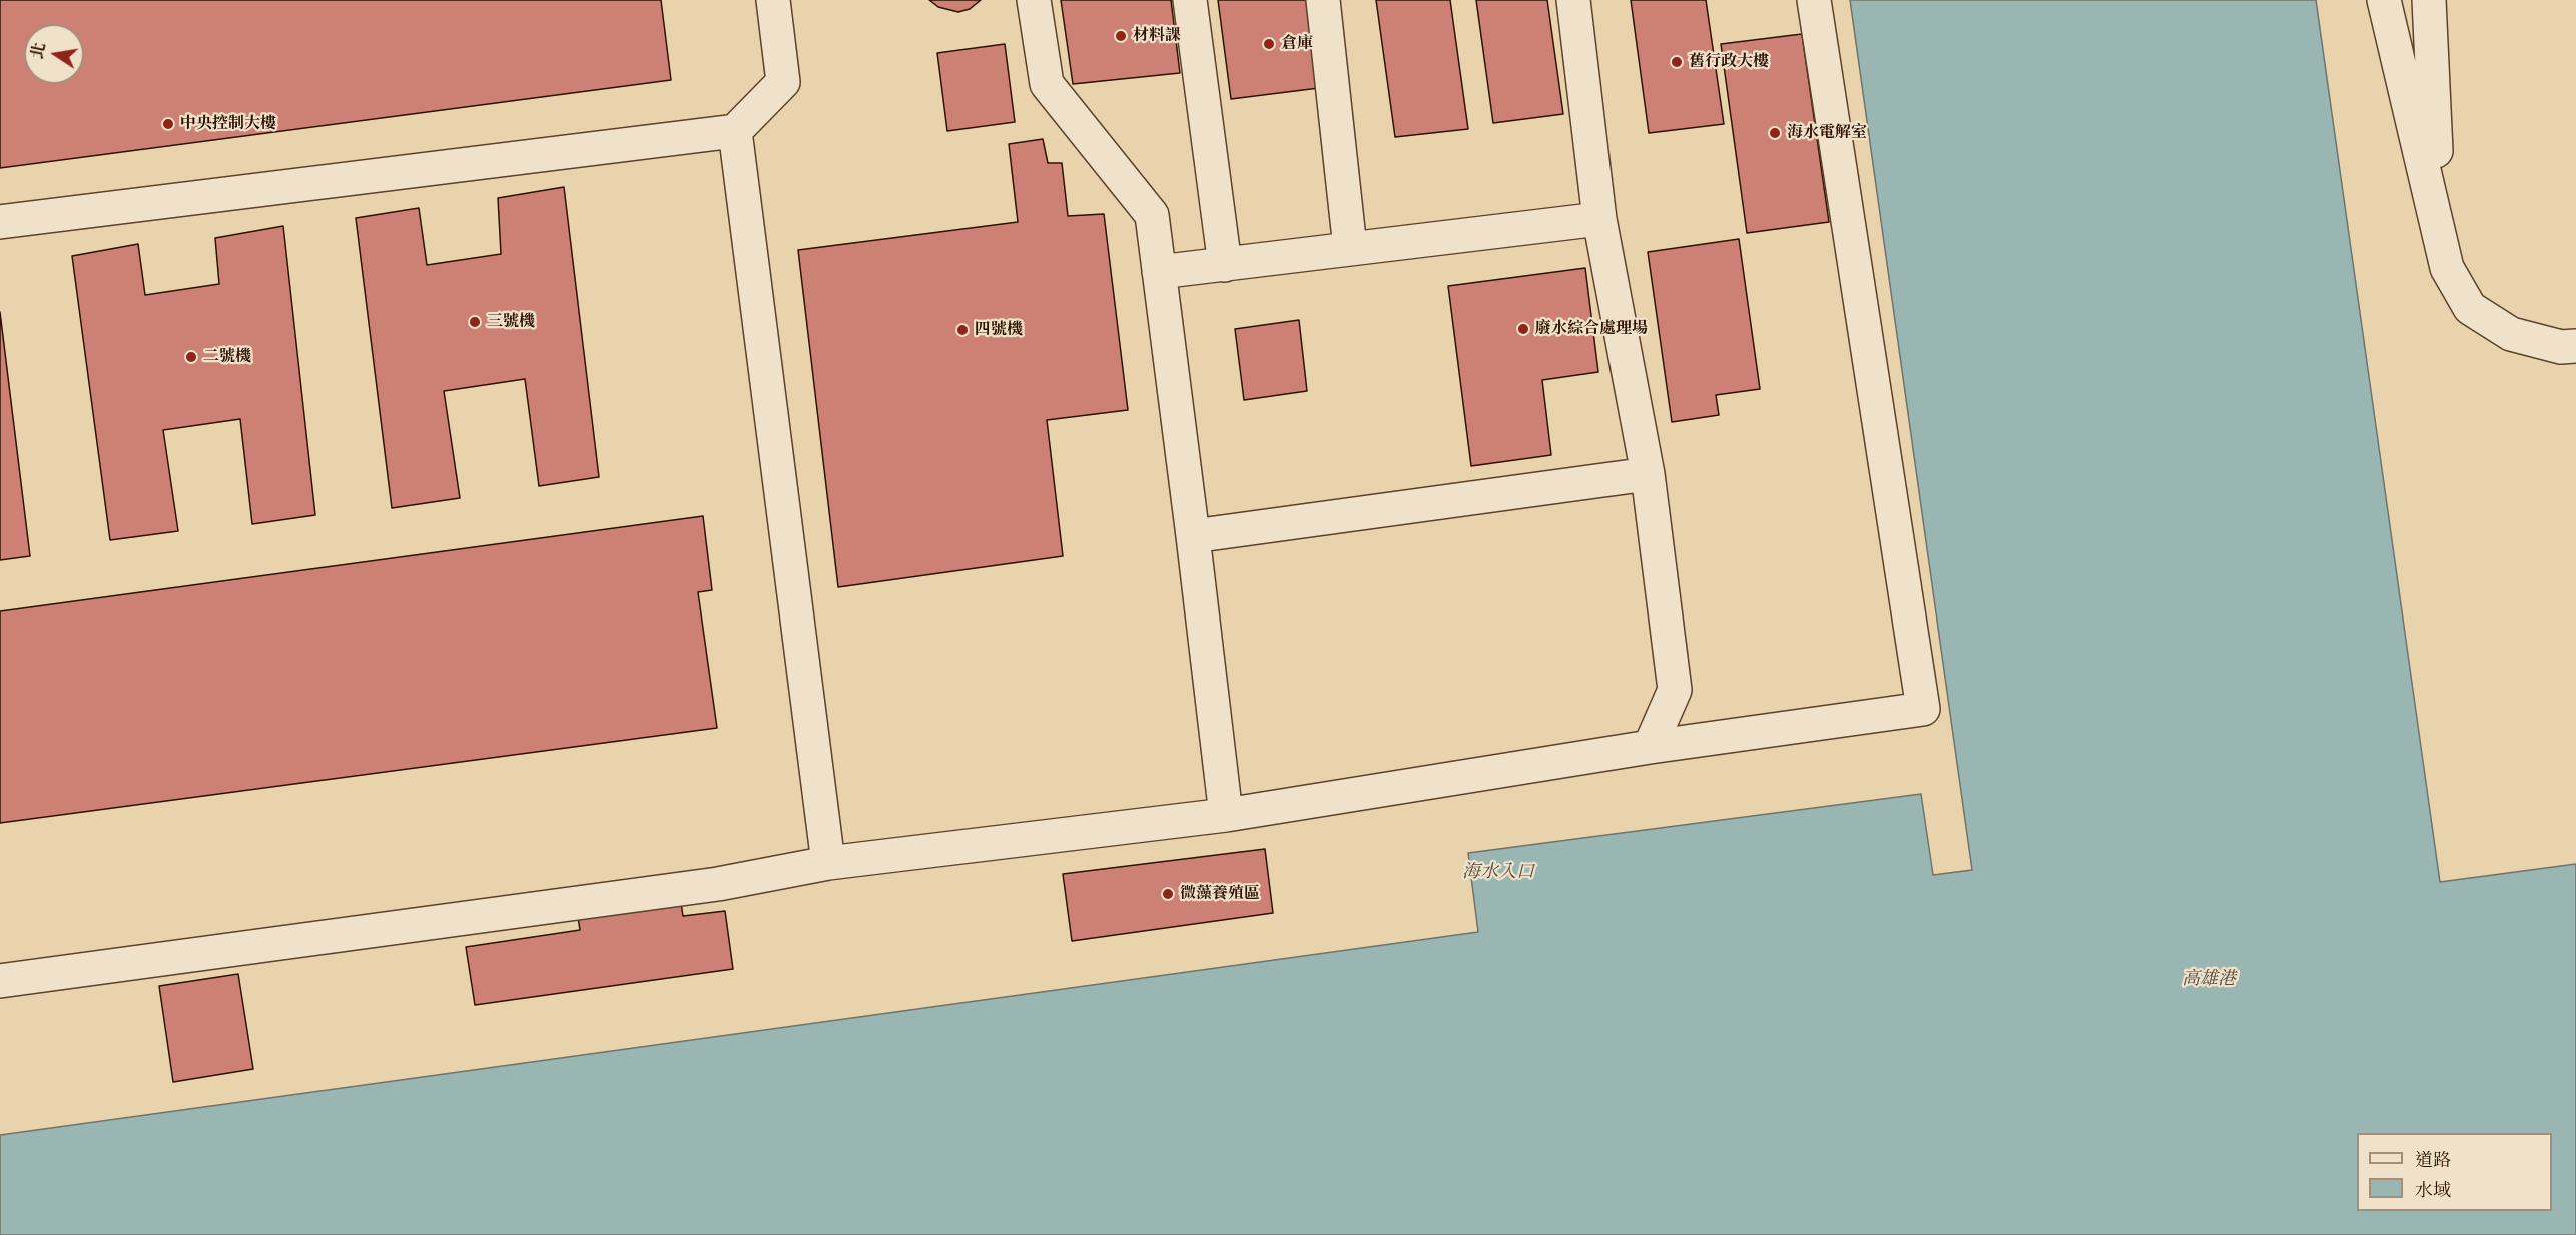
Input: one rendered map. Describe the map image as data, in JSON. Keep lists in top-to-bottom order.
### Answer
{
  "water": ["海水入口", "高雄港"],
  "places": [
    "材料課",
    "倉庫",
    "舊行政大樓",
    "中央控制大樓",
    "海水電解室",
    "三號機",
    "廢水綜合處理場",
    "四號機",
    "二號機",
    "微藻養殖區"
  ],
  "legend": ["道路", "水域"],
  "north": "left"
}
